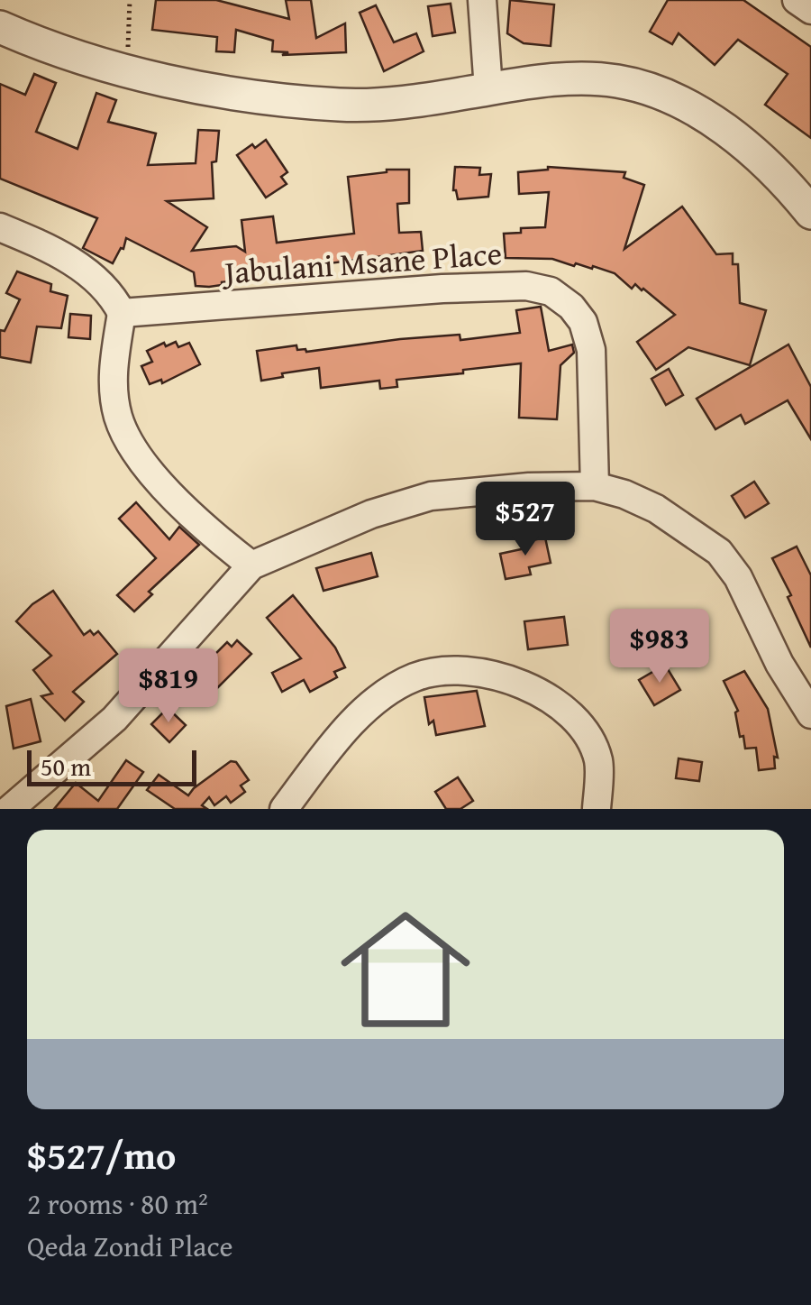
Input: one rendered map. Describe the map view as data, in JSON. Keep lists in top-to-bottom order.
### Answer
{
  "streets": {
    "street": ["Jabulani Msane Place"]
  },
  "scale_bar": "50 m",
  "page": {
    "price": ["$527", "$983", "$819"],
    "scale": "50 m",
    "list": [
      {
        "name": "$527/mo",
        "note": "2 rooms · 80 m² · Qeda Zondi Place"
      }
    ]
  }
}
